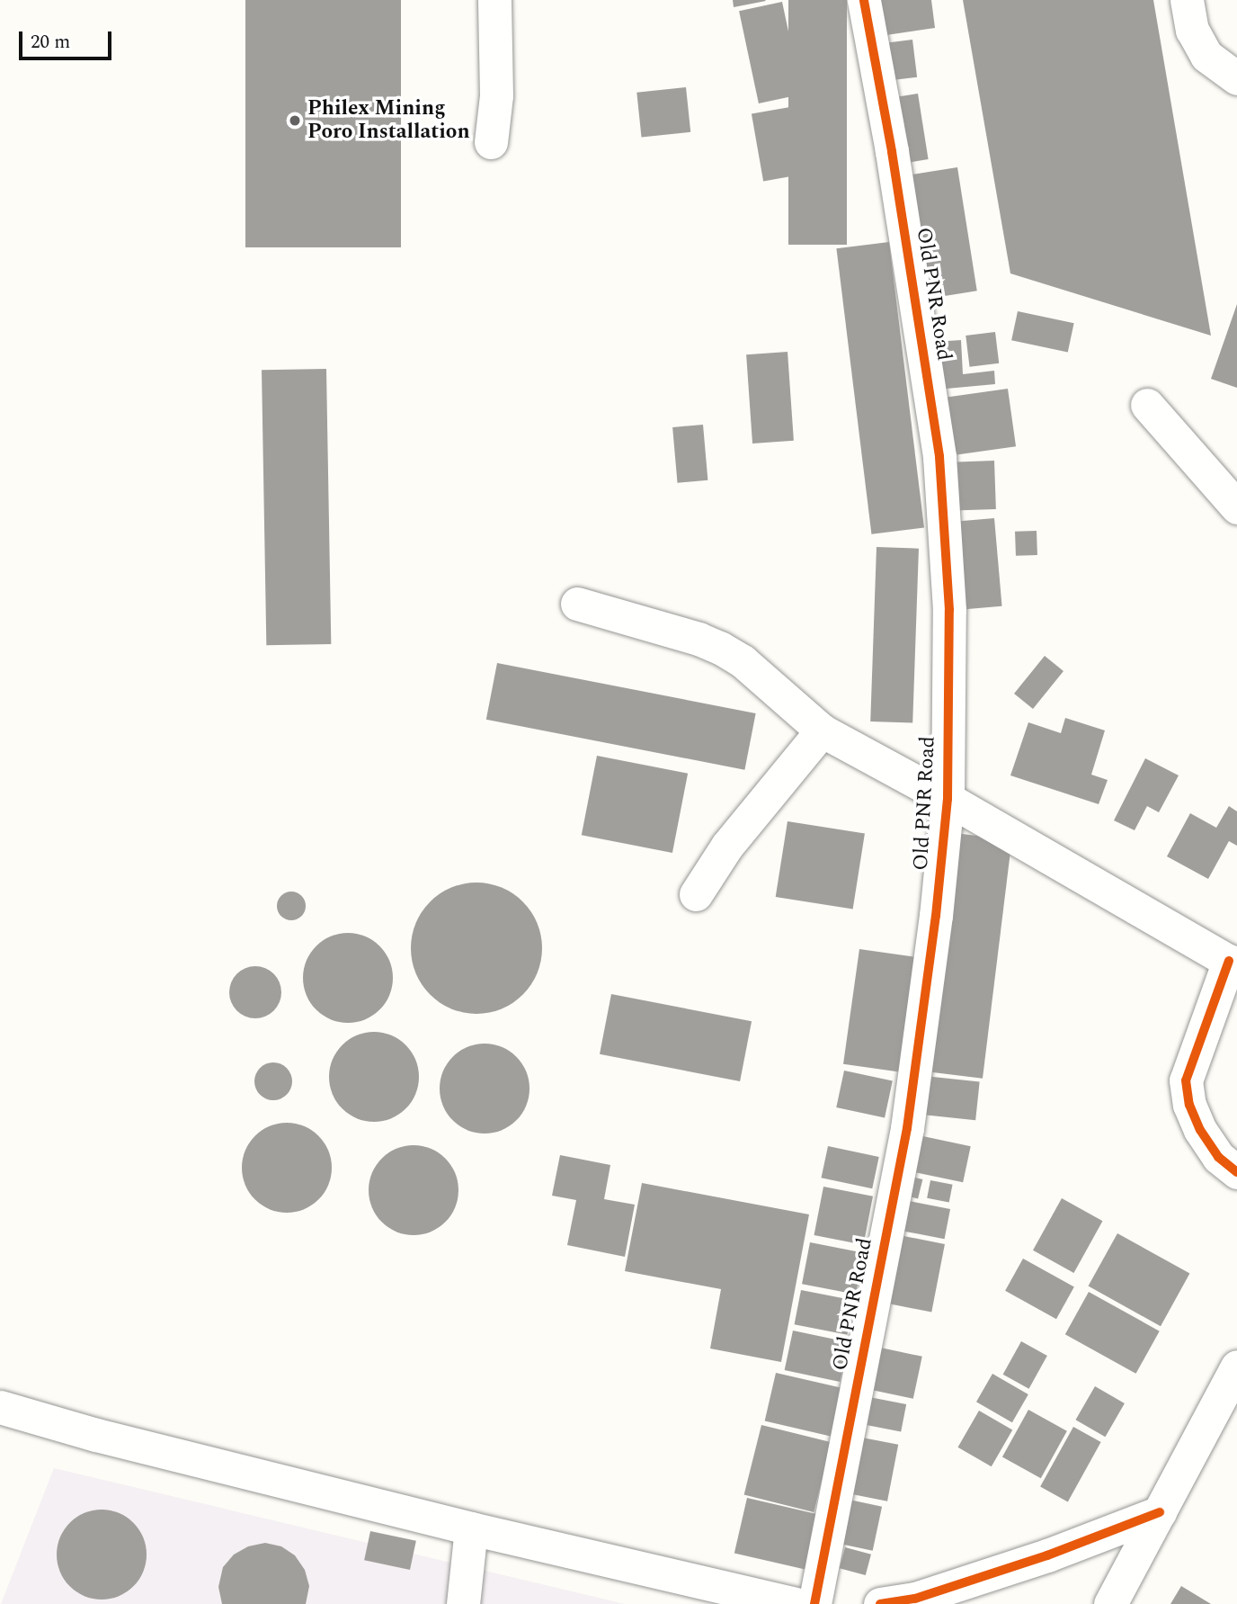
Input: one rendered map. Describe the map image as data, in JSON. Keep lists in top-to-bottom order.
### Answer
{
  "streets": {
    "street": ["Old PNR Road"]
  },
  "places": ["Philex Mining Poro Installation"],
  "scale_bar": "20 m"
}
